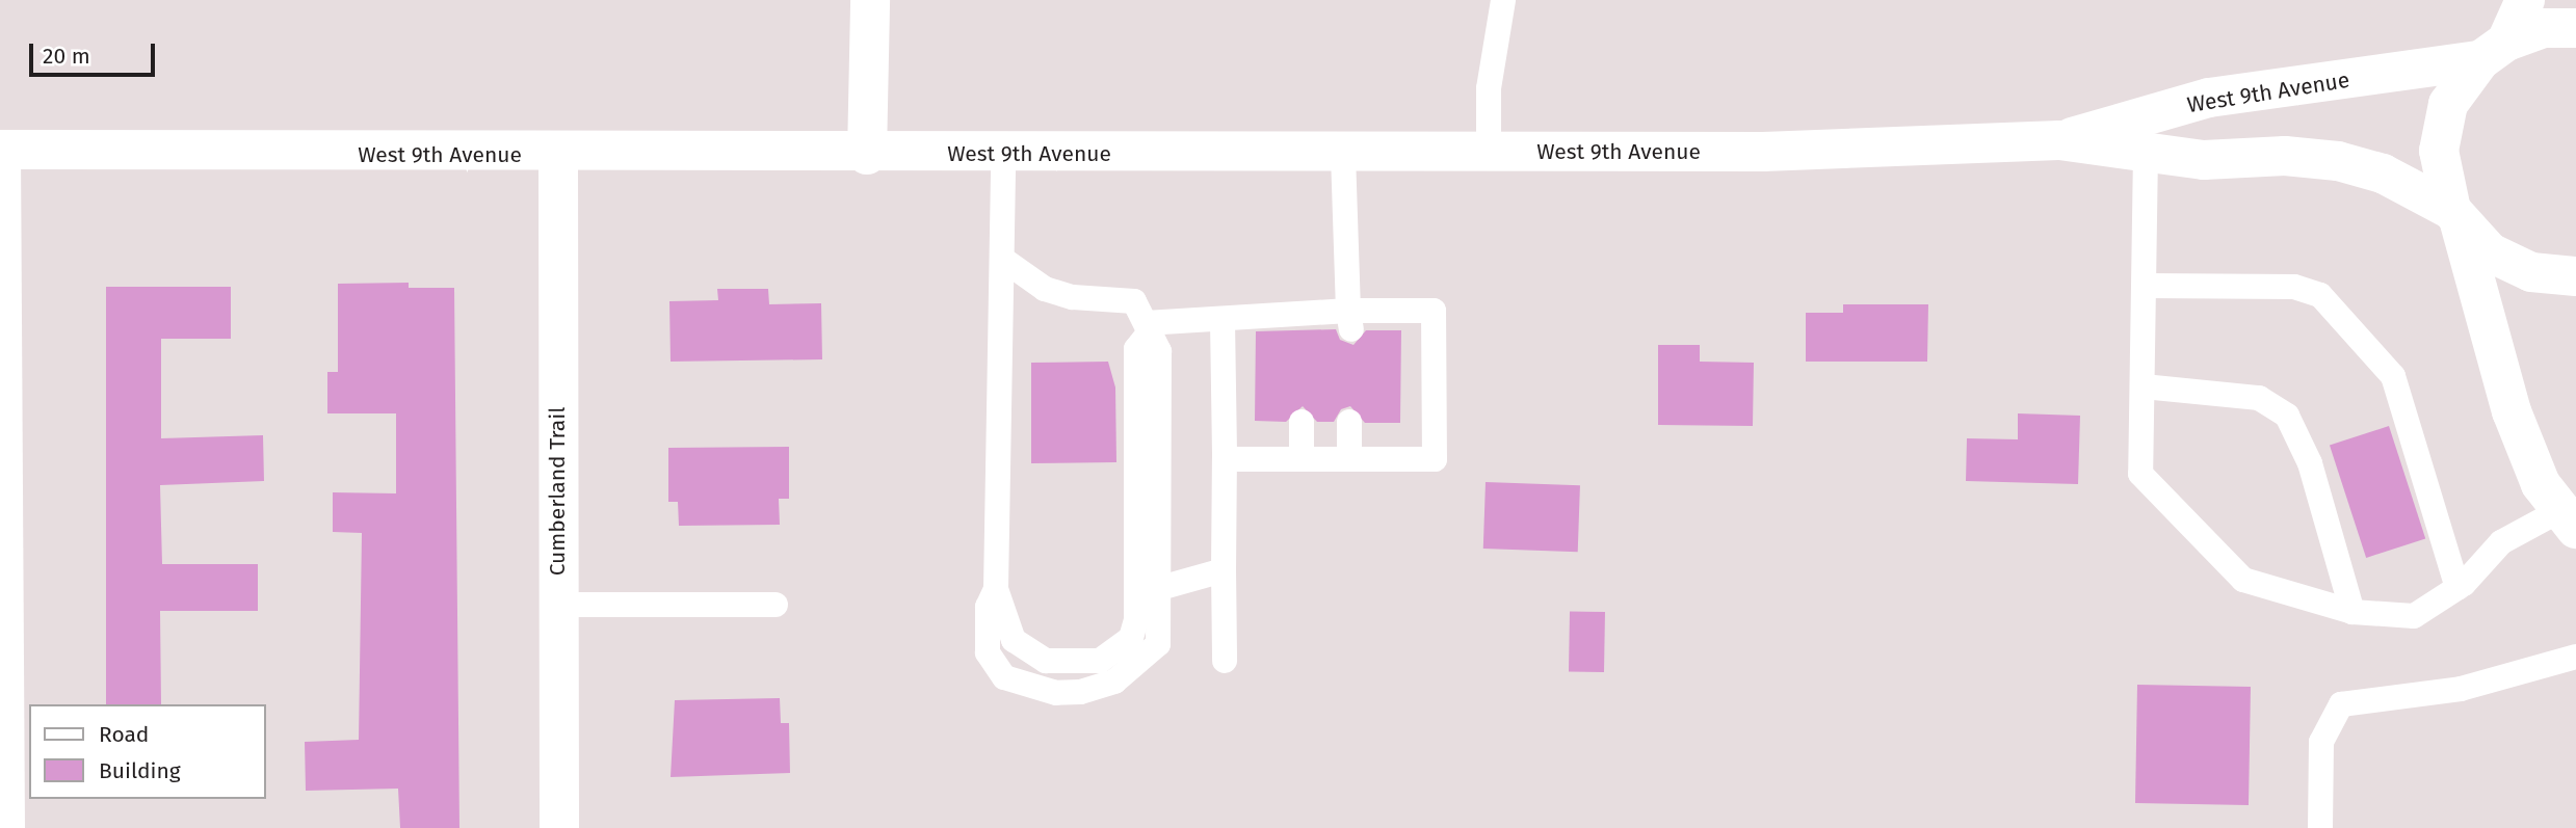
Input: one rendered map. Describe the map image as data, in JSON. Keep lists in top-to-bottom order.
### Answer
{
  "streets": {
    "main road": ["West 9th Avenue", "Cumberland Trail"]
  },
  "crossings": [
    ["West 9th Avenue", "Cumberland Trail"]
  ],
  "legend": ["Road", "Building"],
  "scale_bar": "20 m"
}
